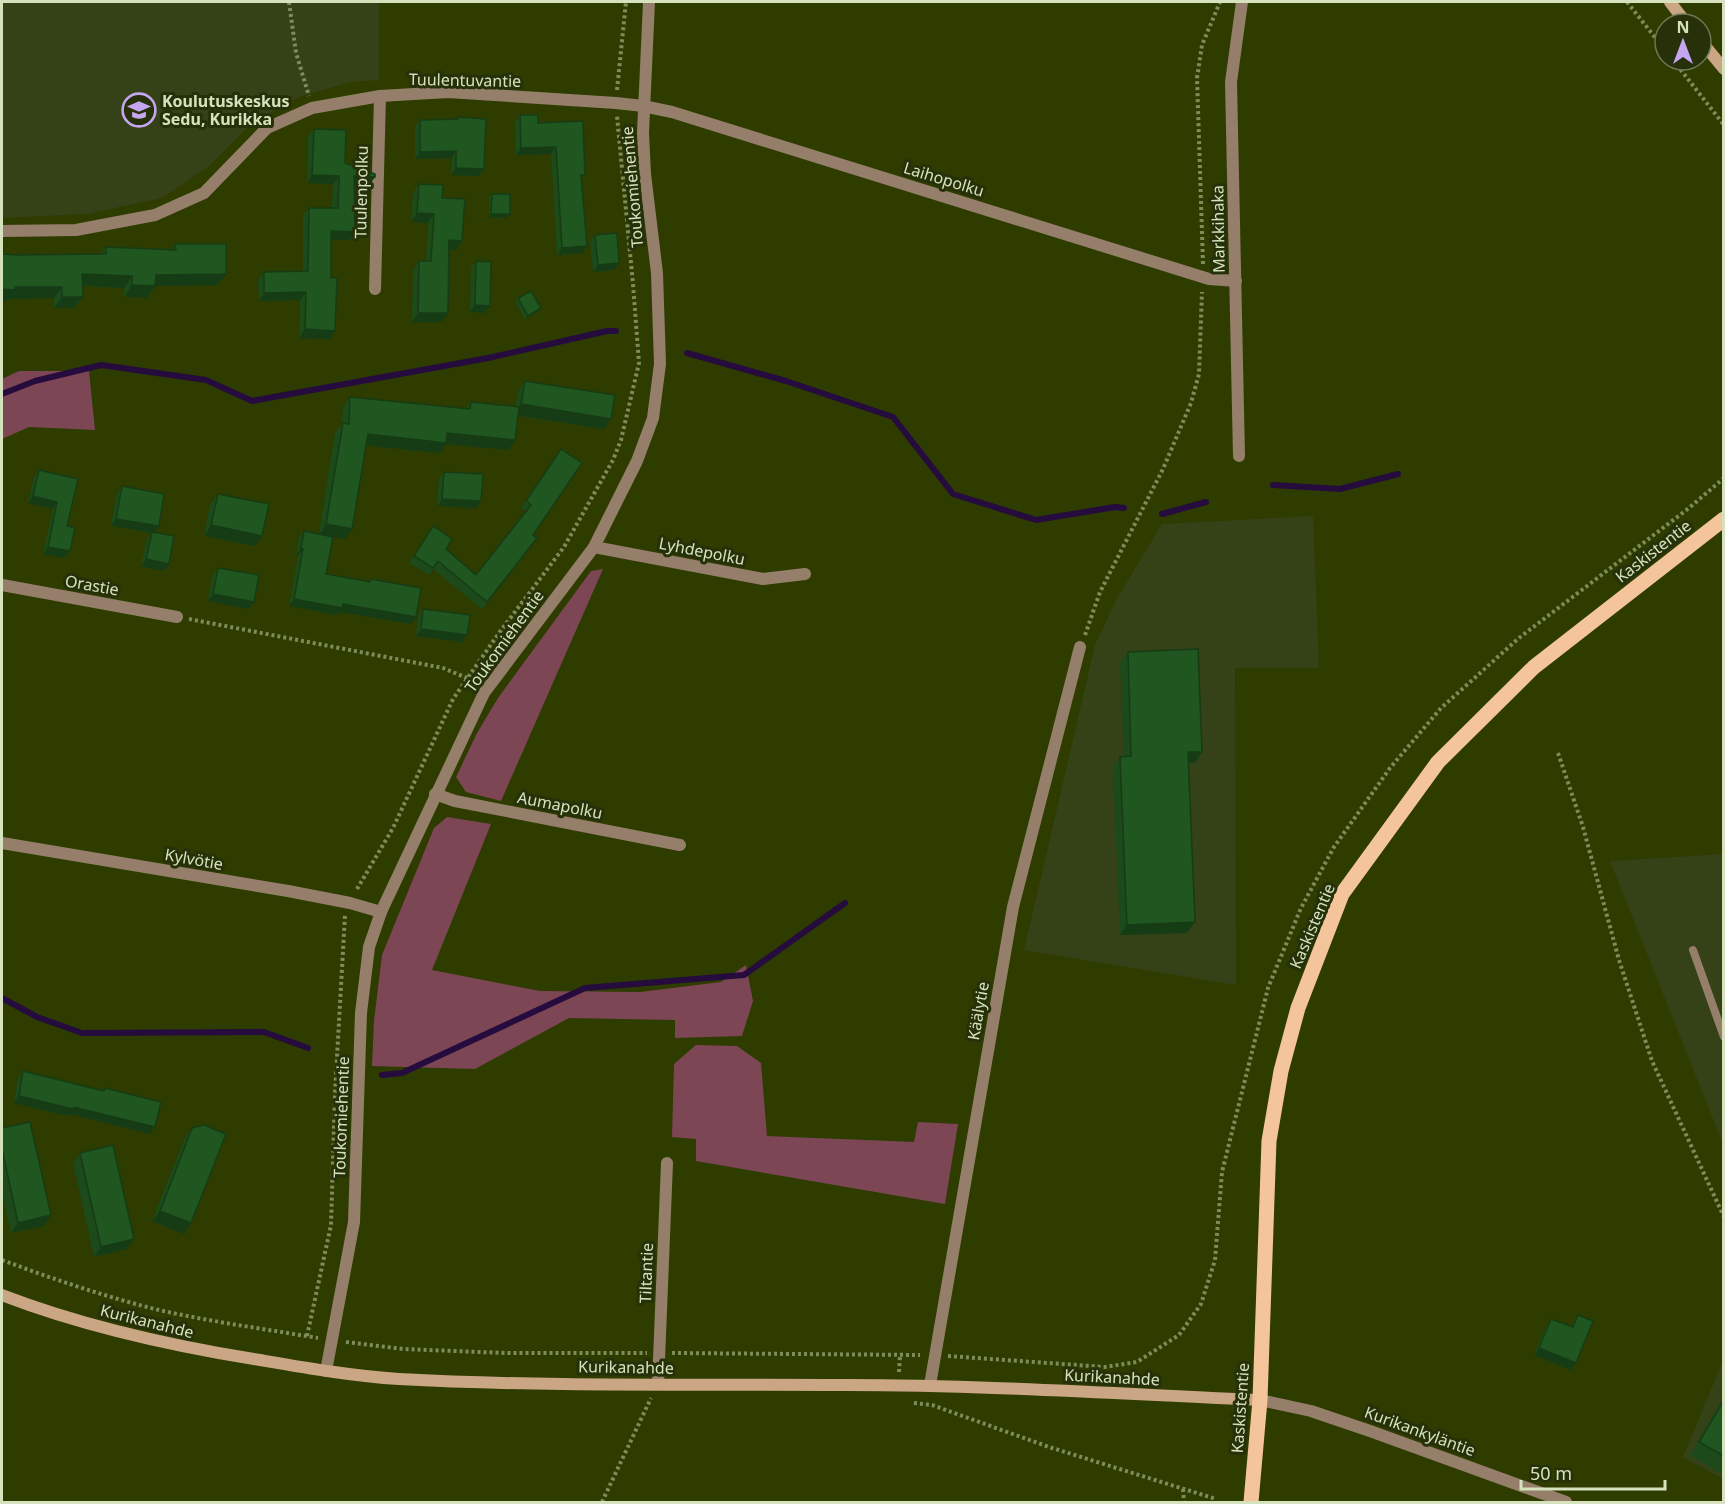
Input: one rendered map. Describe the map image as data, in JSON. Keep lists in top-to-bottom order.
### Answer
{
  "streets": {
    "main road": ["Kaskistentie", "Kurikanahde"],
    "street": [
      "Tuulentuvantie",
      "Laihopolku",
      "Toukomiehentie",
      "Tuulenpolku",
      "Markkihaka",
      "Lyhdepolku",
      "Orastie",
      "Aumapolku",
      "Kylvötie",
      "Käälytie",
      "Tiltantie",
      "Kurikankyläntie"
    ]
  },
  "crossings": [
    ["Tuulentuvantie", "Laihopolku"],
    ["Tuulentuvantie", "Toukomiehentie"],
    ["Tuulentuvantie", "Tuulenpolku"],
    ["Laihopolku", "Toukomiehentie"],
    ["Laihopolku", "Markkihaka"],
    ["Toukomiehentie", "Lyhdepolku"],
    ["Toukomiehentie", "Aumapolku"],
    ["Toukomiehentie", "Kylvötie"],
    ["Toukomiehentie", "Kurikanahde"],
    ["Kaskistentie", "Kurikanahde"],
    ["Kaskistentie", "Kurikankyläntie"],
    ["Käälytie", "Kurikanahde"],
    ["Tiltantie", "Kurikanahde"],
    ["Kurikanahde", "Kurikankyläntie"]
  ],
  "places": {
    "school or university": ["Koulutuskeskus Sedu, Kurikka"]
  },
  "scale_bar": "50 m",
  "north": "top"
}
